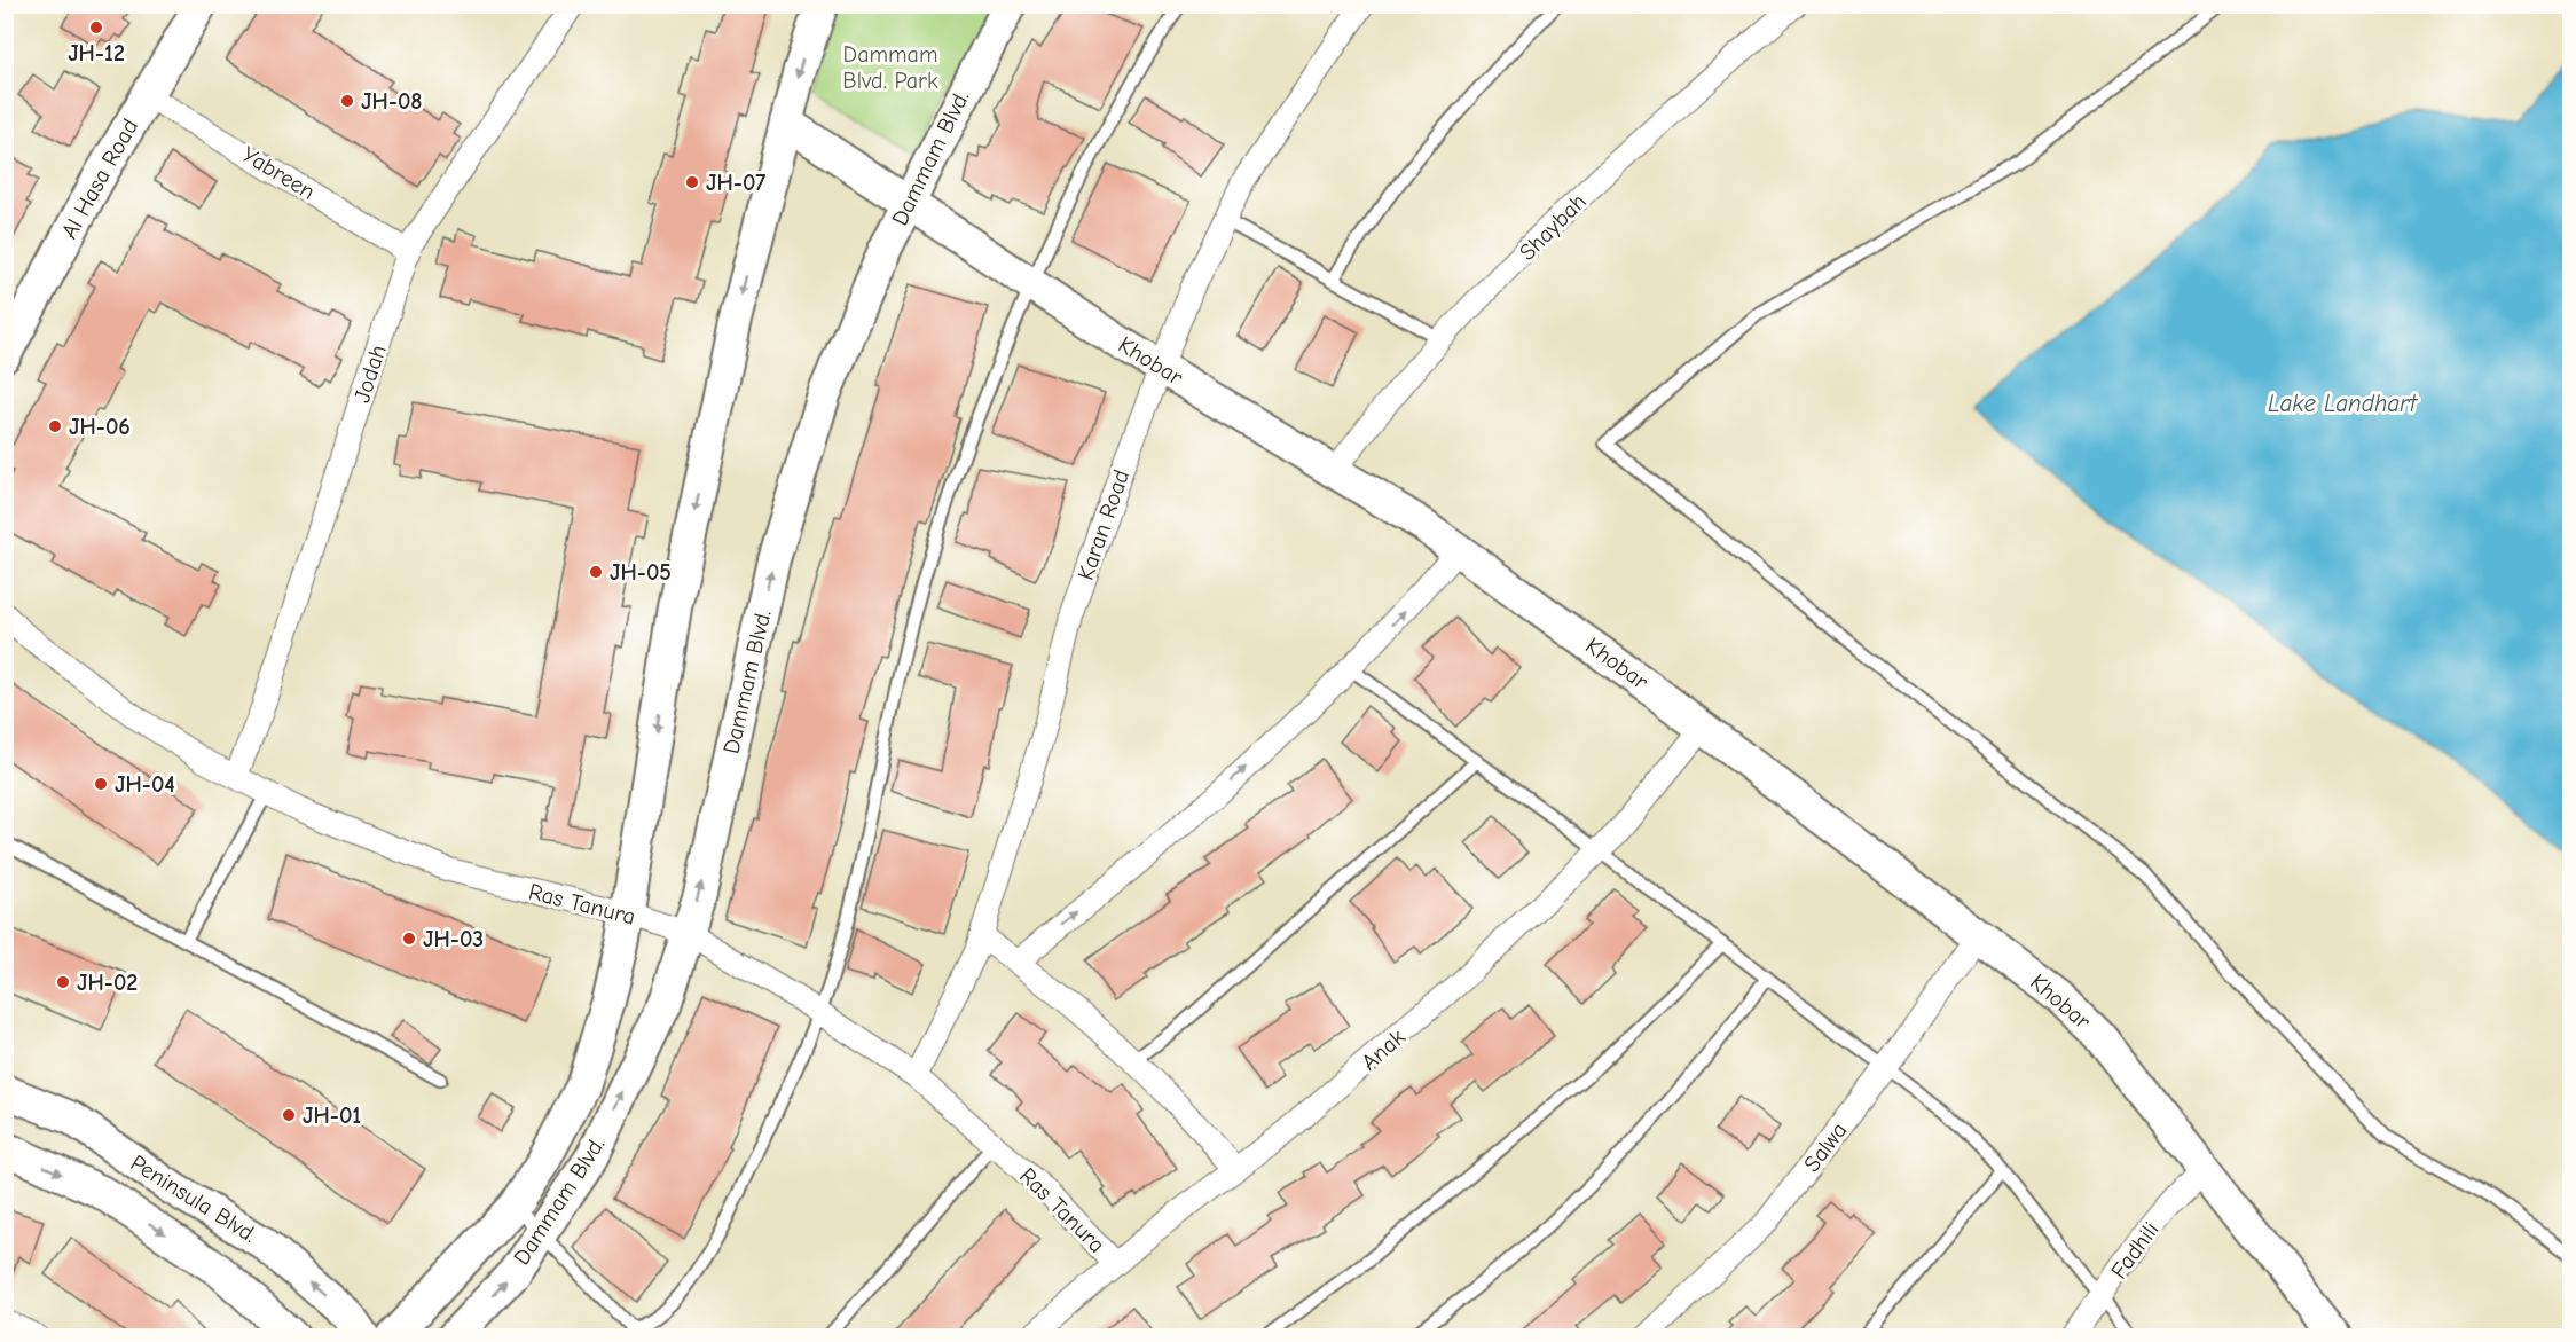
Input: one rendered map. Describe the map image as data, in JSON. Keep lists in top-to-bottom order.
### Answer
{
  "streets": {
    "main road": [
      "Dammam Blvd.",
      "Al Hasa Road",
      "Khobar",
      "Peninsula Blvd."
    ],
    "street": [
      "Yabreen",
      "Shaybah",
      "Jodah",
      "Karan Road",
      "Ras Tanura",
      "Anak",
      "Salwa",
      "Fadhili"
    ]
  },
  "crossings": [
    ["Dammam Blvd.", "Khobar"],
    ["Dammam Blvd.", "Ras Tanura"],
    ["Yabreen", "Al Hasa Road"],
    ["Yabreen", "Jodah"],
    ["Shaybah", "Khobar"],
    ["Khobar", "Karan Road"],
    ["Khobar", "Anak"],
    ["Khobar", "Salwa"],
    ["Khobar", "Fadhili"],
    ["Jodah", "Ras Tanura"],
    ["Karan Road", "Ras Tanura"],
    ["Ras Tanura", "Anak"]
  ],
  "water": ["Lake Landhart"],
  "parks": ["Dammam Blvd. Park"],
  "places": [
    "JH-12",
    "JH-08",
    "JH-07",
    "JH-06",
    "JH-05",
    "JH-04",
    "JH-03",
    "JH-02",
    "JH-01"
  ]
}
